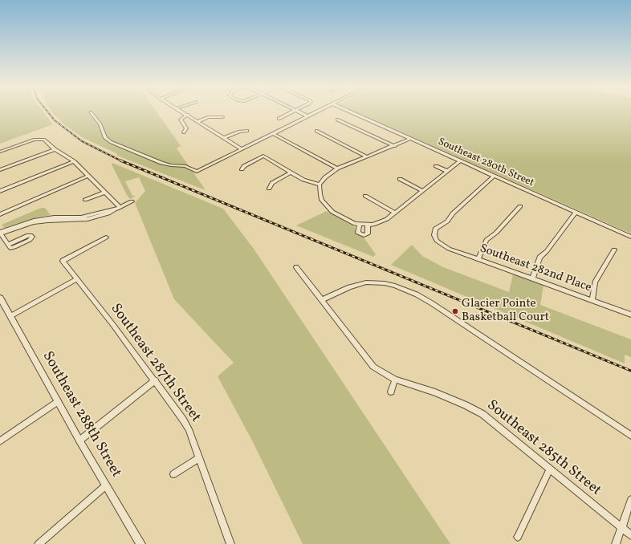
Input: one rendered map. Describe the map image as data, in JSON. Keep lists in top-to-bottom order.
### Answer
{
  "streets": {
    "street": [
      "Southeast 280th Street",
      "Southeast 282nd Place",
      "Southeast 287th Street",
      "Southeast 288th Street",
      "Southeast 285th Street"
    ]
  },
  "crossings": [
    ["Southeast 280th Street", "Southeast 282nd Place"]
  ],
  "places": ["Glacier Pointe Basketball Court"]
}
